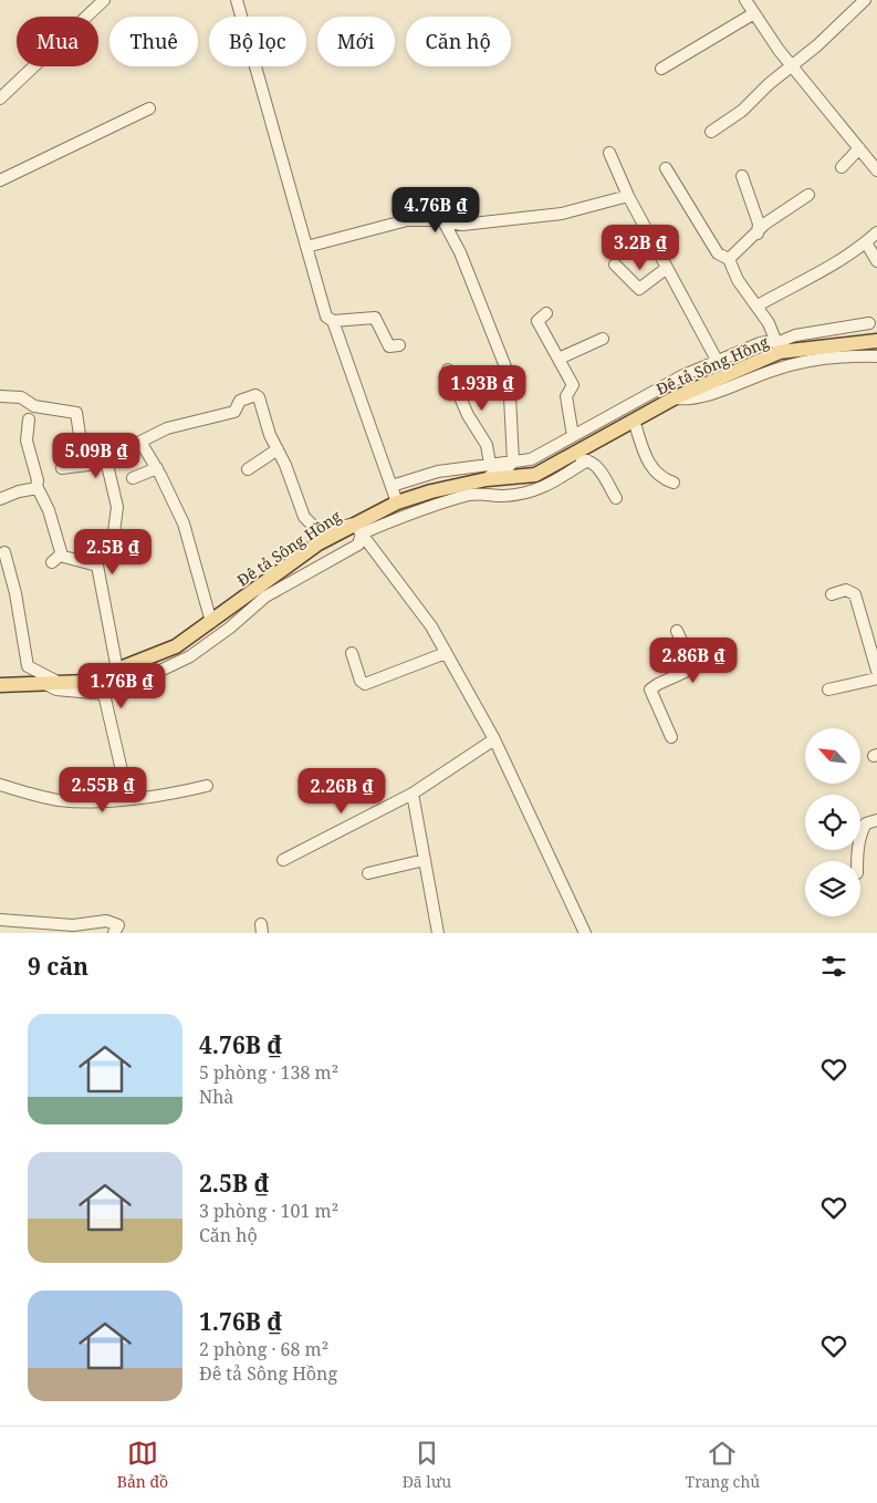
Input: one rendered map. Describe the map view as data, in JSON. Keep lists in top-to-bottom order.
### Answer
{
  "streets": {
    "main road": ["Đê tả Sông Hồng"]
  },
  "north": "top left",
  "page": {
    "chip": [
      "Mua",
      "Thuê",
      "Bộ lọc",
      "Mới",
      "Căn hộ"
    ],
    "price": [
      "4.76B ₫",
      "3.2B ₫",
      "1.93B ₫",
      "5.09B ₫",
      "2.5B ₫",
      "2.86B ₫",
      "1.76B ₫",
      "2.55B ₫",
      "2.26B ₫"
    ],
    "heading": "9 căn",
    "list": [
      {
        "name": "4.76B ₫",
        "note": "5 phòng · 138 m² · Nhà"
      },
      {
        "name": "2.5B ₫",
        "note": "3 phòng · 101 m² · Căn hộ"
      },
      {
        "name": "1.76B ₫",
        "note": "2 phòng · 68 m² · Đê tả Sông Hồng"
      }
    ],
    "tabs": ["Bản đồ", "Đã lưu", "Trang chủ"]
  }
}
